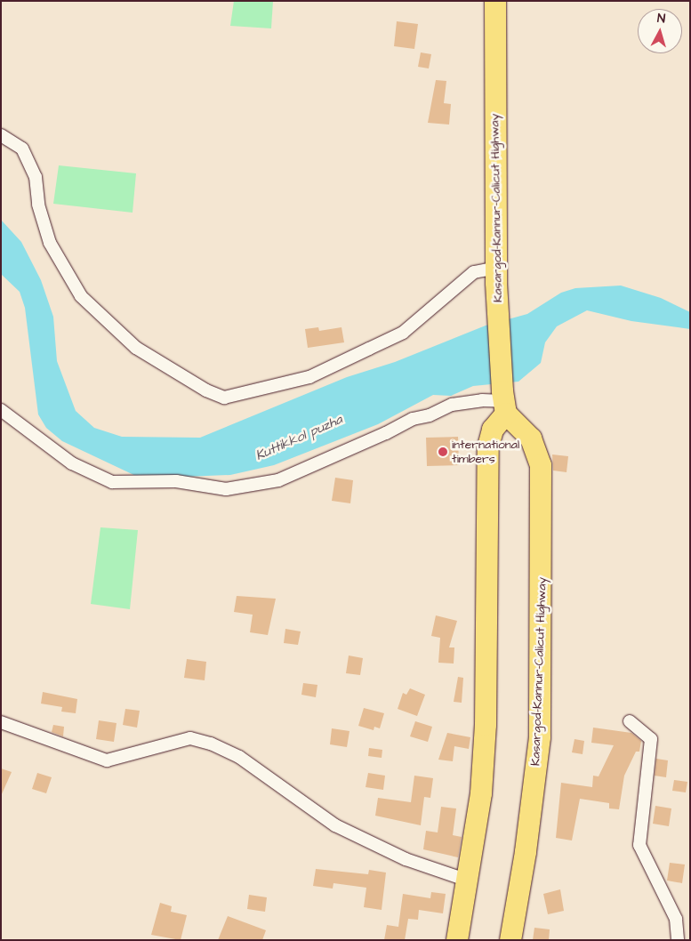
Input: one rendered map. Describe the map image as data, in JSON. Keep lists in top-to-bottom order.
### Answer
{
  "streets": {
    "highway": ["Kasargod-Kannur-Calicut Highway"]
  },
  "water": ["Kuttikkol puzha"],
  "places": ["international timbers"],
  "north": "top"
}
